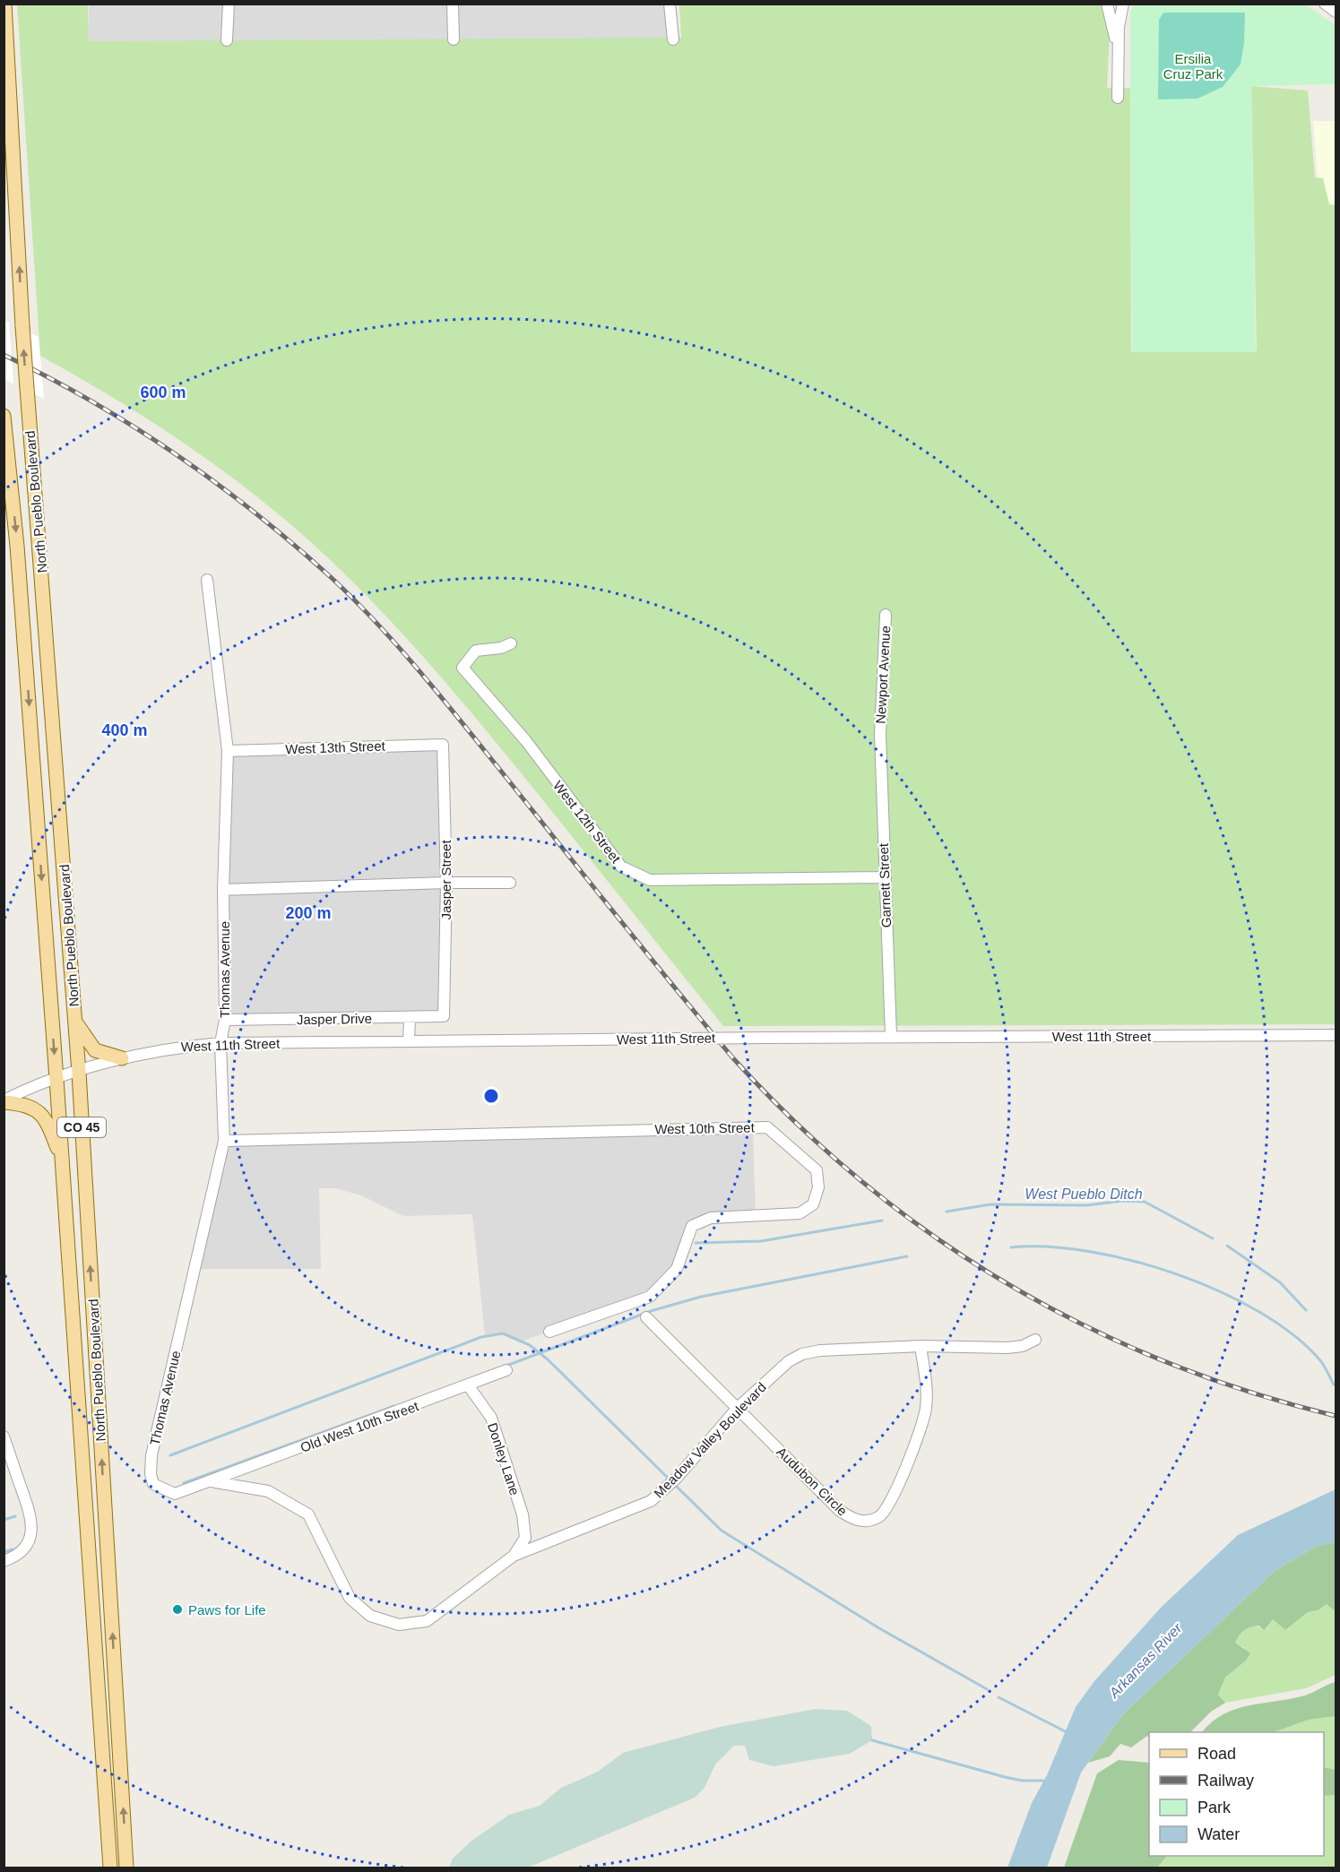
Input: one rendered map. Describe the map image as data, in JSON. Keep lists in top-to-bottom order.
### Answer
{
  "streets": {
    "main road": ["North Pueblo Boulevard", "CO 45"],
    "street": [
      "Newport Avenue",
      "West 13th Street",
      "West 12th Street",
      "Jasper Street",
      "Garnett Street",
      "Thomas Avenue",
      "Jasper Drive",
      "West 11th Street",
      "West 10th Street",
      "Old West 10th Street",
      "Meadow Valley Boulevard",
      "Donley Lane",
      "Audubon Circle"
    ]
  },
  "crossings": [
    ["North Pueblo Boulevard", "West 11th Street"],
    ["Newport Avenue", "Garnett Street"],
    ["West 13th Street", "Jasper Street"],
    ["West 13th Street", "Thomas Avenue"],
    ["West 12th Street", "Garnett Street"],
    ["Jasper Street", "Jasper Drive"],
    ["Garnett Street", "West 11th Street"],
    ["Thomas Avenue", "Jasper Drive"],
    ["Thomas Avenue", "West 11th Street"],
    ["Thomas Avenue", "West 10th Street"],
    ["Thomas Avenue", "Old West 10th Street"],
    ["Thomas Avenue", "Meadow Valley Boulevard"],
    ["Old West 10th Street", "Meadow Valley Boulevard"],
    ["Old West 10th Street", "Donley Lane"],
    ["Meadow Valley Boulevard", "Donley Lane"],
    ["Meadow Valley Boulevard", "Audubon Circle"]
  ],
  "water": ["West Pueblo Ditch", "Arkansas River"],
  "parks": ["Ersilia Cruz Park"],
  "places": ["Paws for Life"],
  "legend": [
    "Road",
    "Railway",
    "Park",
    "Water"
  ],
  "rings": ["600 m", "400 m", "200 m"]
}
